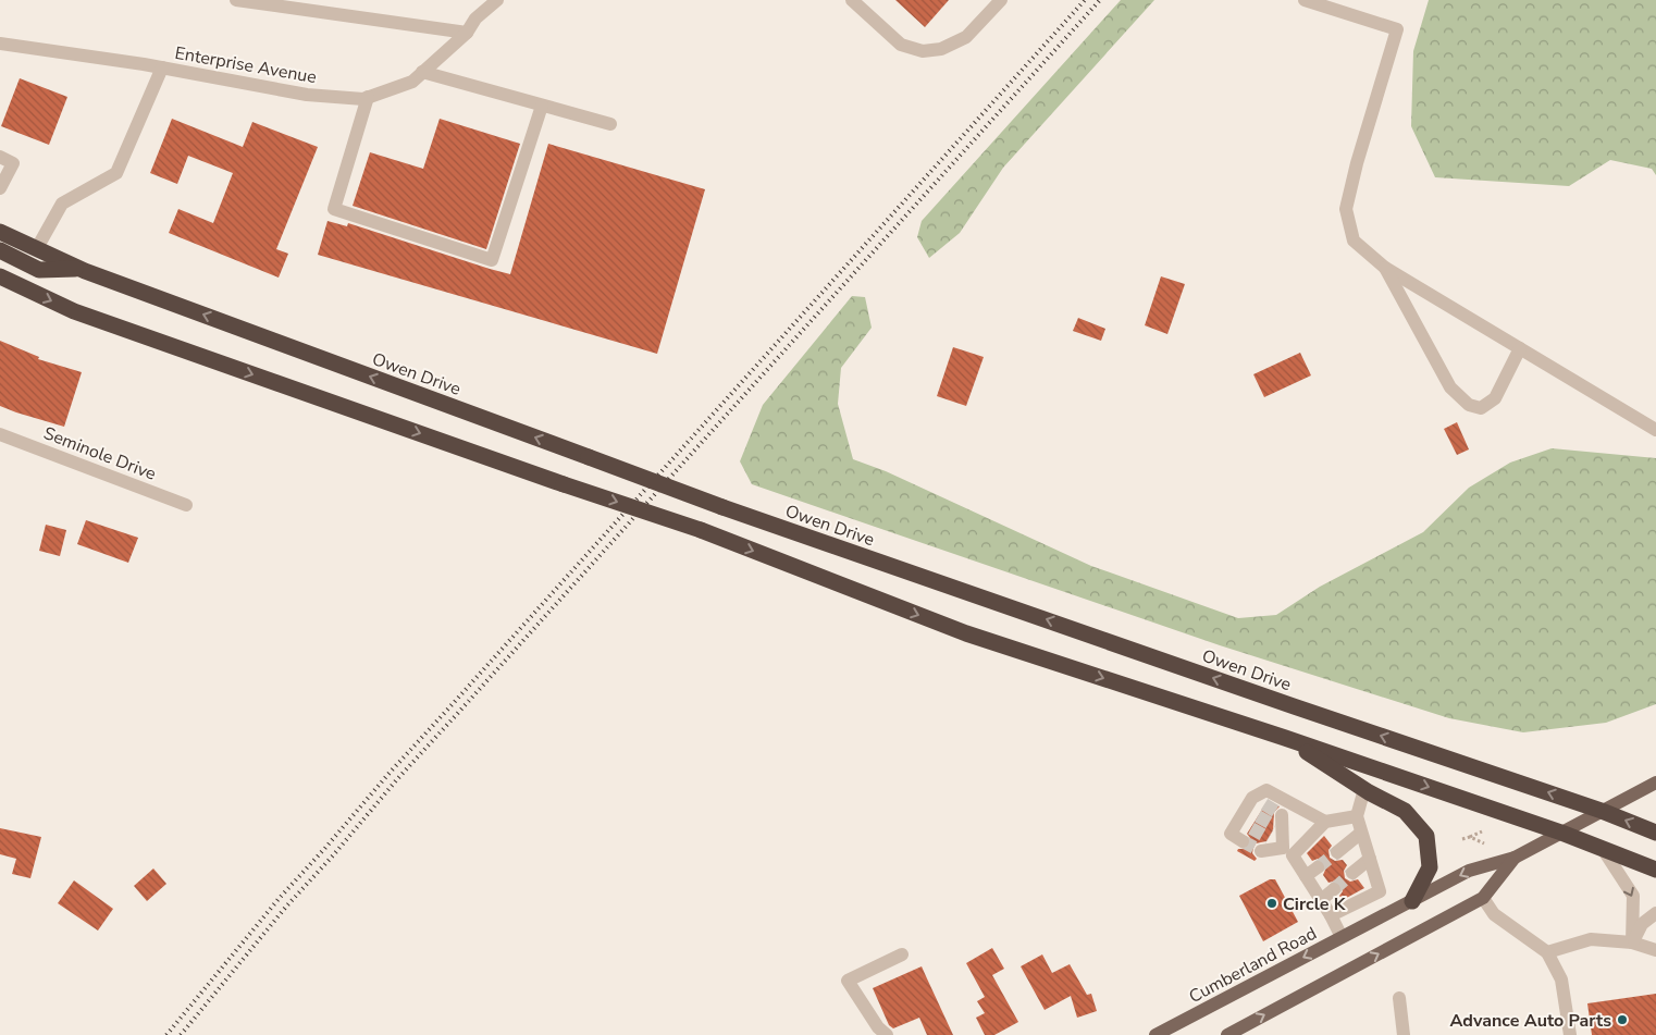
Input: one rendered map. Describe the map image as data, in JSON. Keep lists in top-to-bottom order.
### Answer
{
  "streets": {
    "highway": ["Owen Drive"],
    "main road": ["Cumberland Road"],
    "street": ["Enterprise Avenue", "Seminole Drive"]
  },
  "crossings": [
    ["Owen Drive", "Cumberland Road"]
  ],
  "places": ["Circle K", "Advance Auto Parts"]
}
